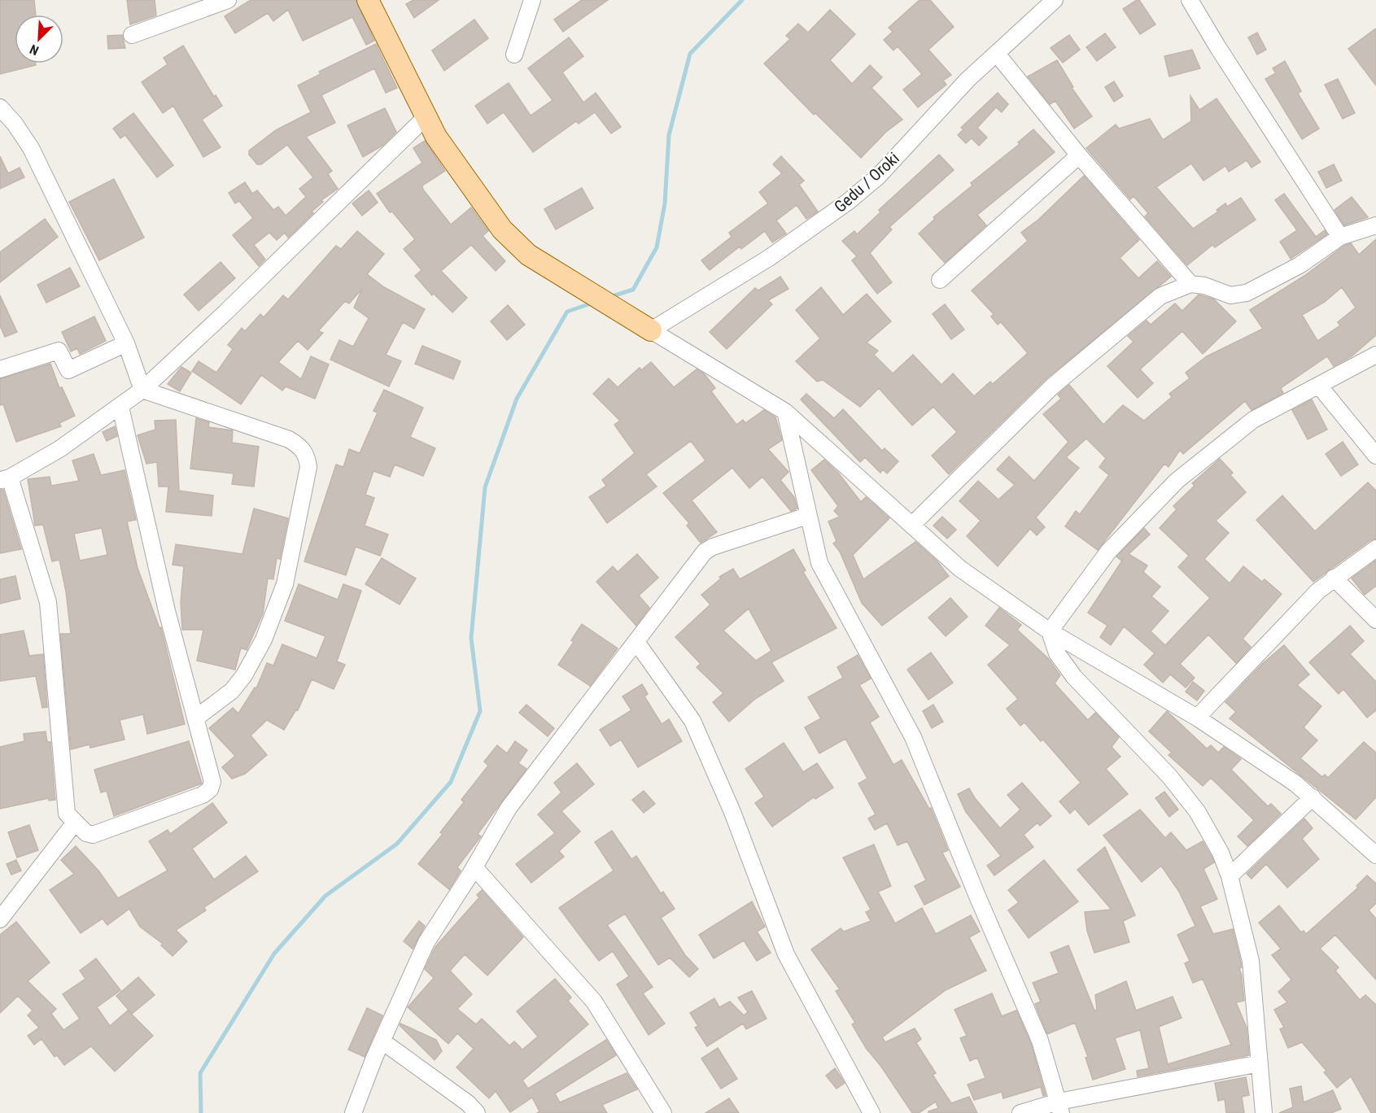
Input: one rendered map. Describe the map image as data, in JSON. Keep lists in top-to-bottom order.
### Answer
{
  "streets": {
    "street": ["Gedu / Oroki"]
  },
  "north": "bottom left"
}
